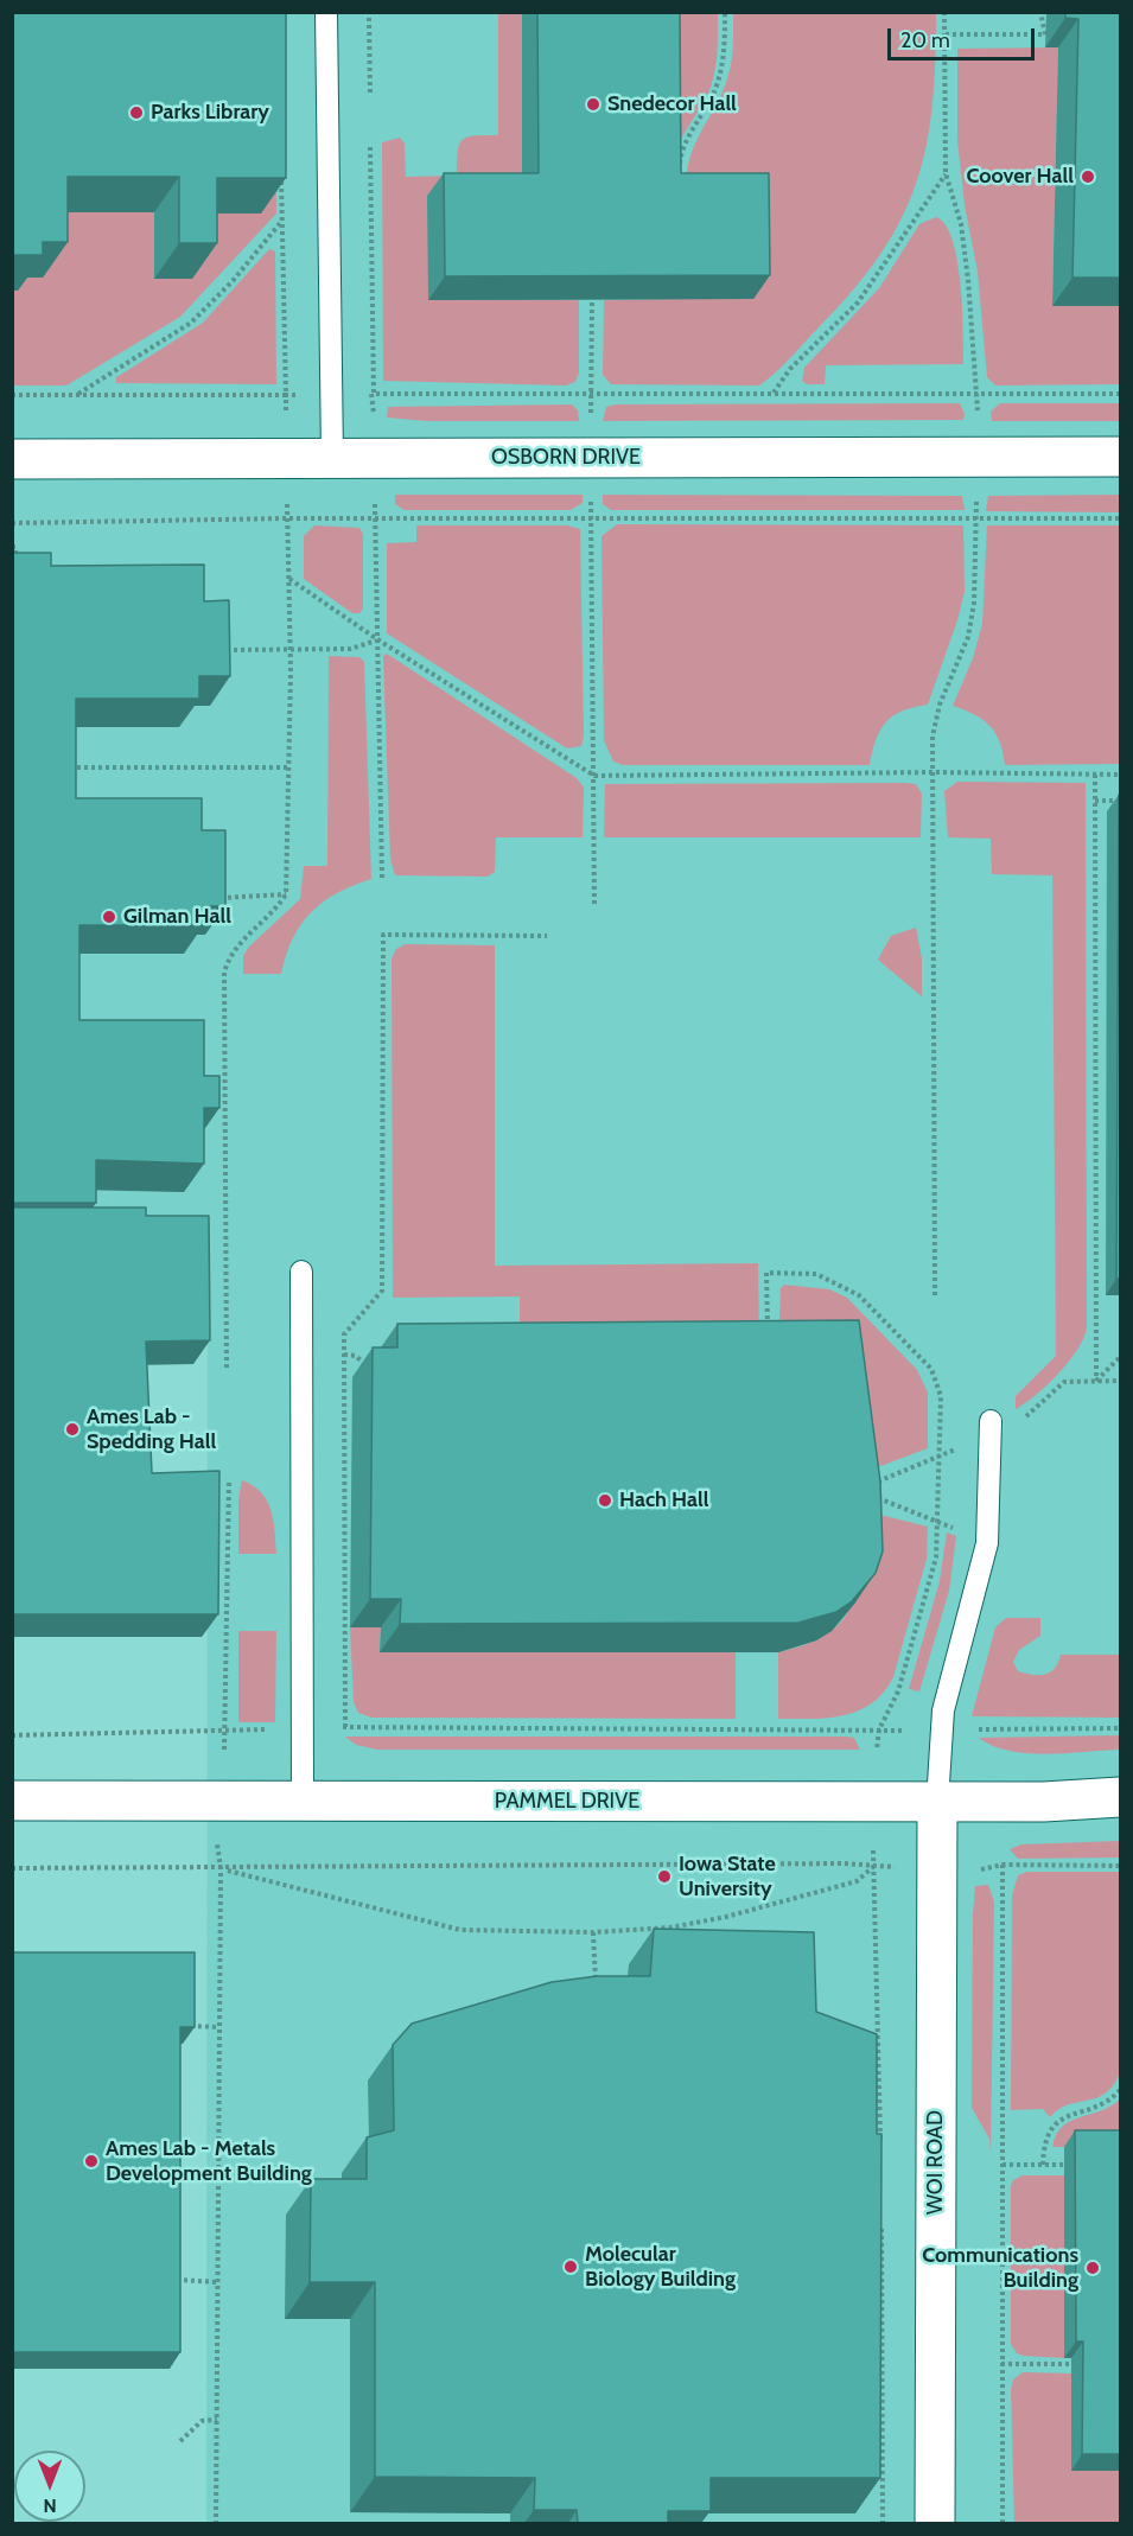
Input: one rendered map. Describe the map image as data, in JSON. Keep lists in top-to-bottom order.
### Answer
{
  "streets": {
    "street": ["OSBORN DRIVE", "PAMMEL DRIVE", "WOI ROAD"]
  },
  "crossings": [
    ["PAMMEL DRIVE", "WOI ROAD"]
  ],
  "places": [
    "Snedecor Hall",
    "Parks Library",
    "Coover Hall",
    "Gilman Hall",
    "Ames Lab - Spedding Hall",
    "Hach Hall",
    "Iowa State University",
    "Ames Lab - Metals Development Building",
    "Molecular Biology Building",
    "Communications Building"
  ],
  "scale_bar": "20 m",
  "north": "bottom"
}
